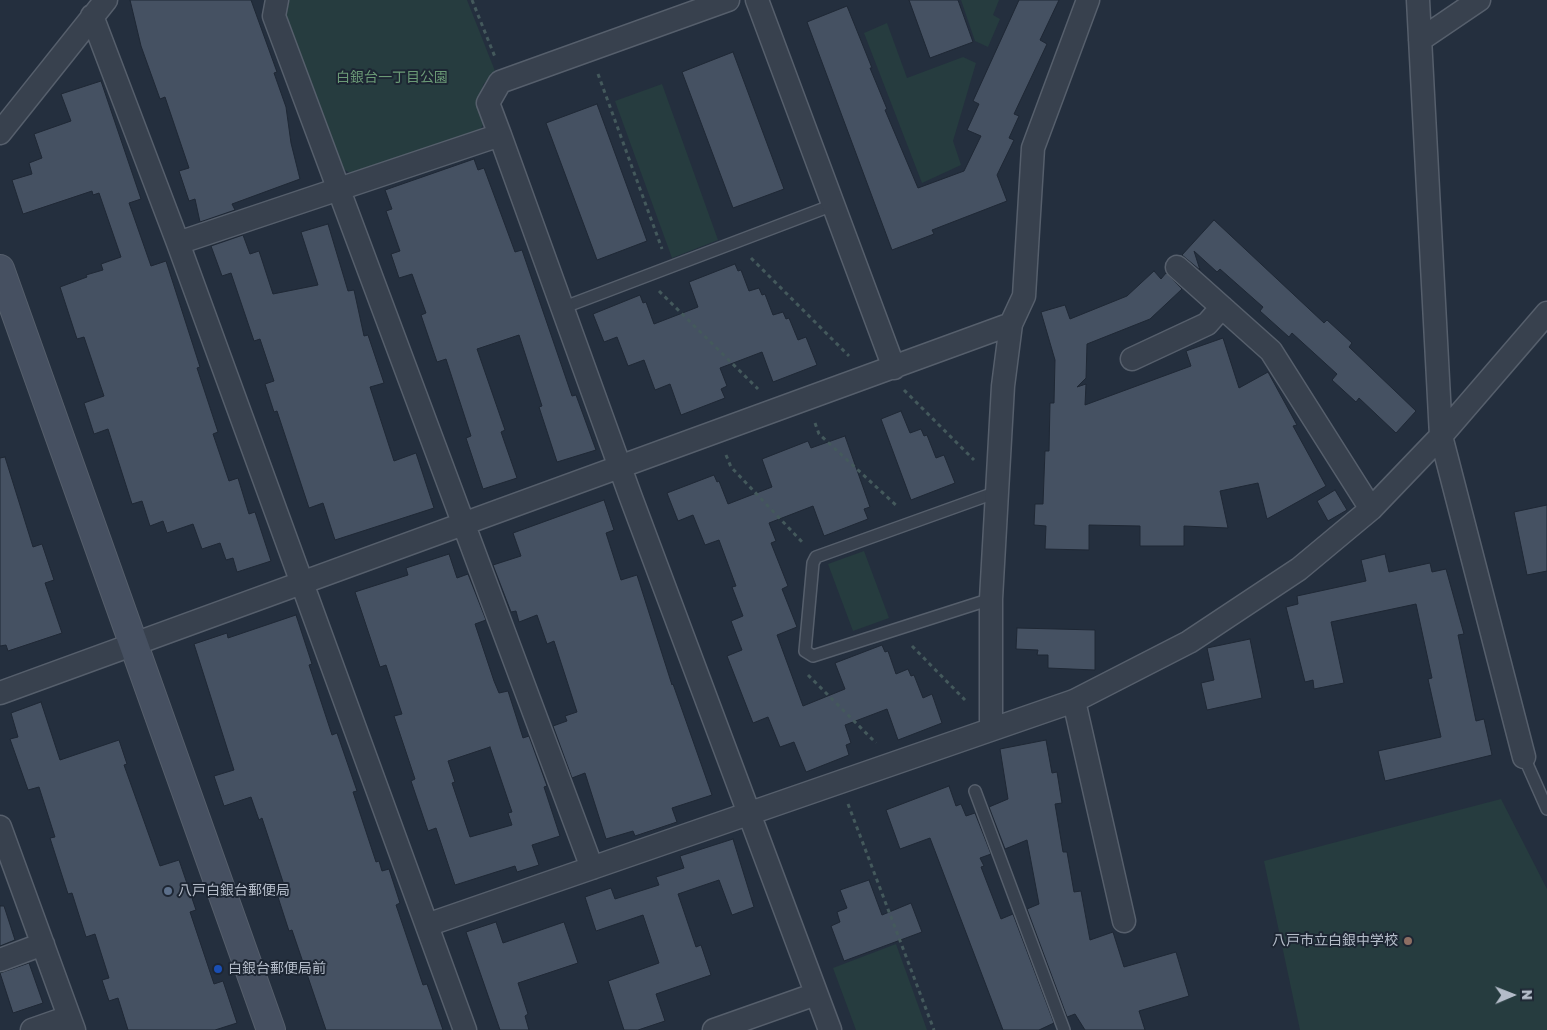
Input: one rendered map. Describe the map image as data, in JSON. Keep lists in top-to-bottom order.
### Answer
{
  "parks": ["白銀台一丁目公園"],
  "places": ["八戸白銀台郵便局", "八戸市立白銀中学校", "白銀台郵便局前"],
  "north": "right"
}
